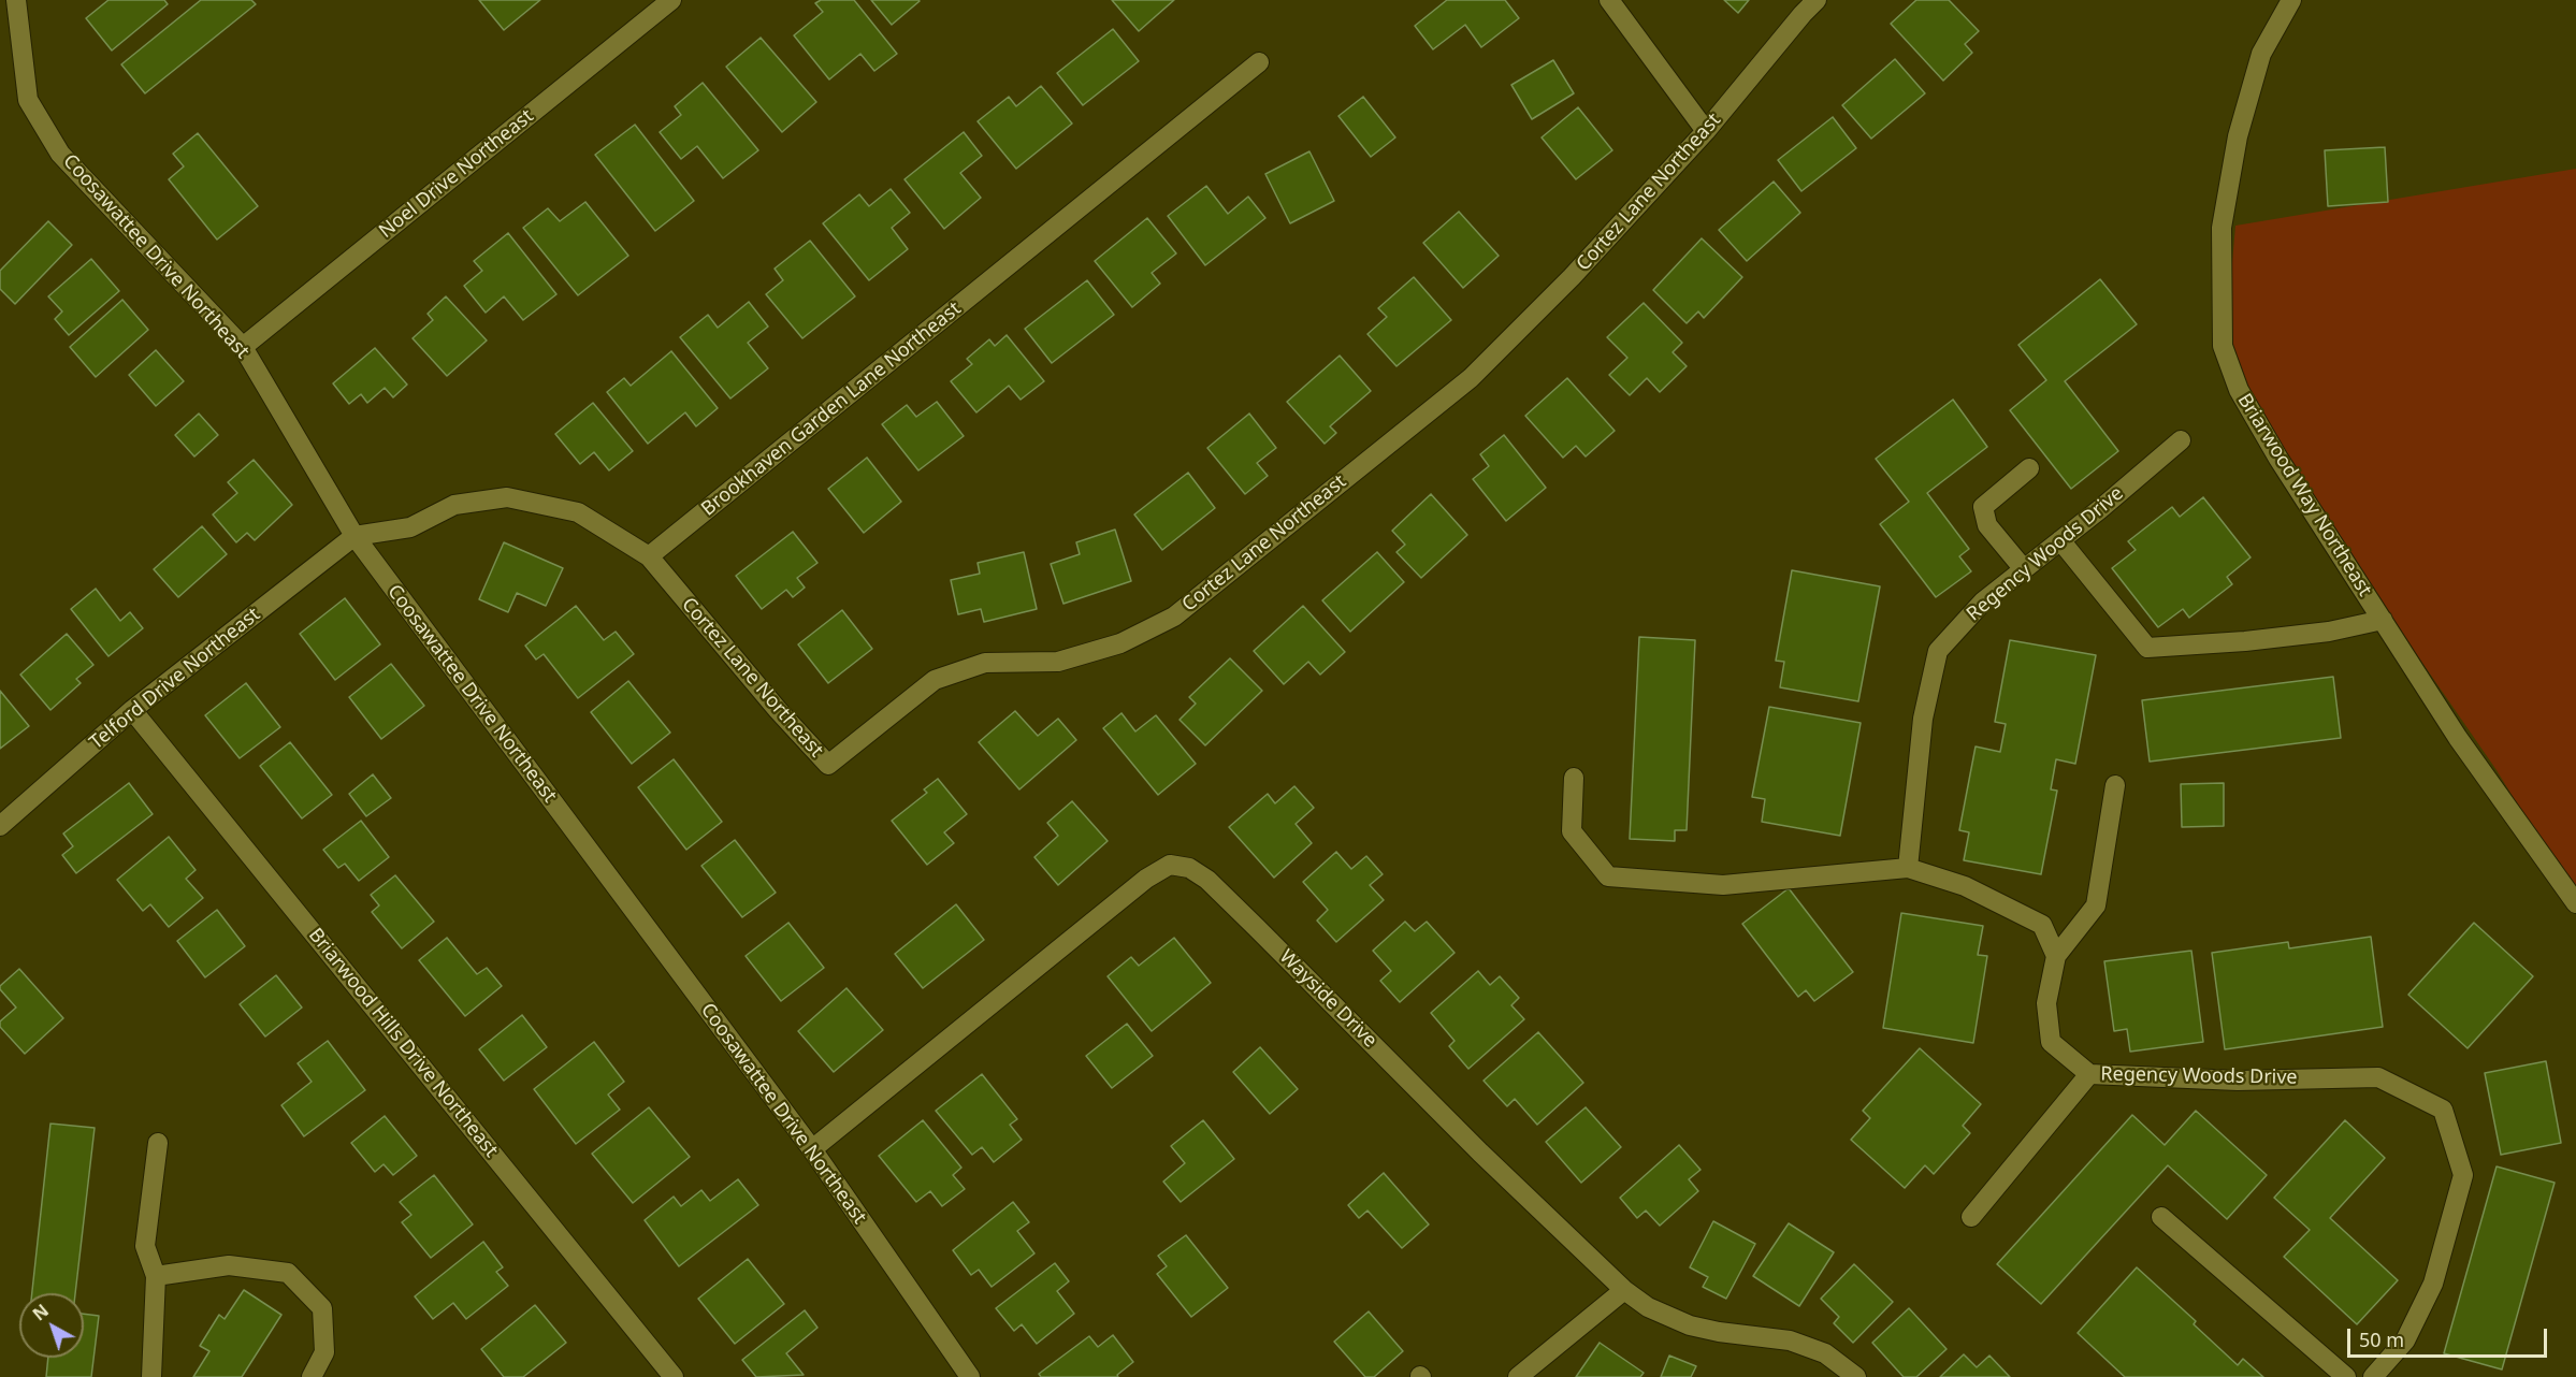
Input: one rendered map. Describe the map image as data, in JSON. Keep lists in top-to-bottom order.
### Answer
{
  "streets": {
    "street": [
      "Noel Drive Northeast",
      "Cortez Lane Northeast",
      "Coosawattee Drive Northeast",
      "Brookhaven Garden Lane Northeast",
      "Briarwood Way Northeast",
      "Regency Woods Drive",
      "Telford Drive Northeast",
      "Wayside Drive",
      "Briarwood Hills Drive Northeast"
    ]
  },
  "crossings": [
    ["Noel Drive Northeast", "Coosawattee Drive Northeast"],
    ["Cortez Lane Northeast", "Brookhaven Garden Lane Northeast"],
    ["Coosawattee Drive Northeast", "Telford Drive Northeast"],
    ["Coosawattee Drive Northeast", "Wayside Drive"],
    ["Telford Drive Northeast", "Briarwood Hills Drive Northeast"]
  ],
  "scale_bar": "50 m",
  "north": "top left"
}
